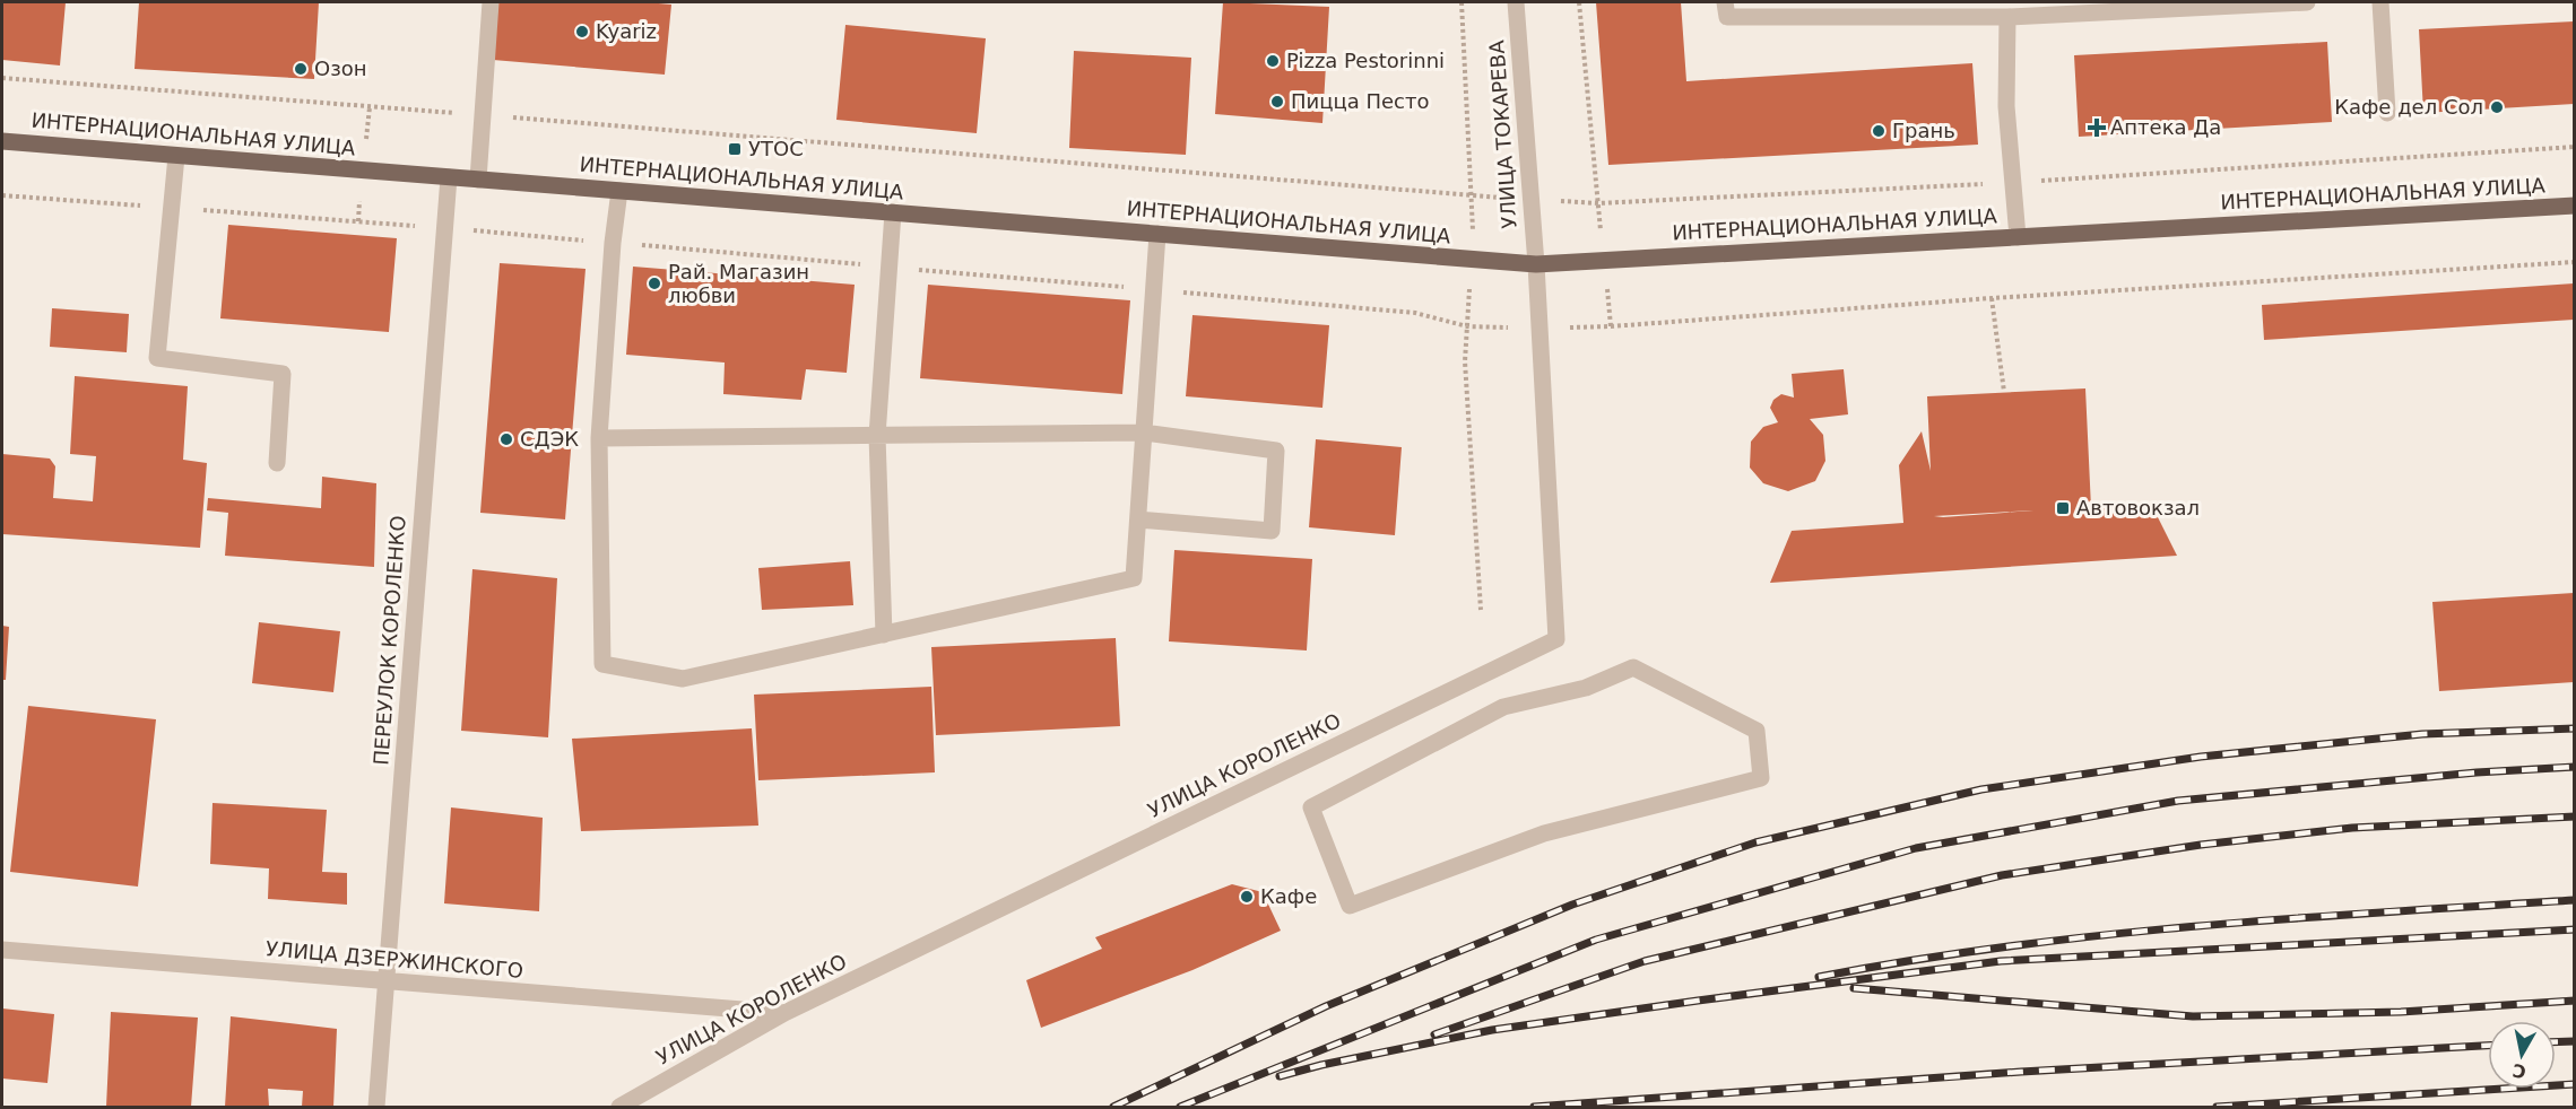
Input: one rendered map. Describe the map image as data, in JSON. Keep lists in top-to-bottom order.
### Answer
{
  "streets": {
    "main road": ["ИНТЕРНАЦИОНАЛЬНАЯ УЛИЦА"],
    "street": [
      "УЛИЦА ТОКАРЕВА",
      "ПЕРЕУЛОК КОРОЛЕНКО",
      "УЛИЦА КОРОЛЕНКО",
      "УЛИЦА ДЗЕРЖИНСКОГО"
    ]
  },
  "crossings": [
    ["ИНТЕРНАЦИОНАЛЬНАЯ УЛИЦА", "УЛИЦА ТОКАРЕВА"],
    ["ИНТЕРНАЦИОНАЛЬНАЯ УЛИЦА", "ПЕРЕУЛОК КОРОЛЕНКО"],
    ["ИНТЕРНАЦИОНАЛЬНАЯ УЛИЦА", "УЛИЦА КОРОЛЕНКО"],
    ["УЛИЦА ТОКАРЕВА", "УЛИЦА КОРОЛЕНКО"],
    ["ПЕРЕУЛОК КОРОЛЕНКО", "УЛИЦА ДЗЕРЖИНСКОГО"],
    ["УЛИЦА КОРОЛЕНКО", "УЛИЦА ДЗЕРЖИНСКОГО"]
  ],
  "places": {
    "other": [
      "Kyariz",
      "Pizza Pestorinni",
      "Озон",
      "Пицца Песто",
      "Кафе дел Сол",
      "Грань",
      "Рай. Магазин любви",
      "СДЭК",
      "Кафе"
    ],
    "health": ["Аптека Да"],
    "transit": ["УТОС", "Автовокзал"]
  },
  "north": "bottom"
}
